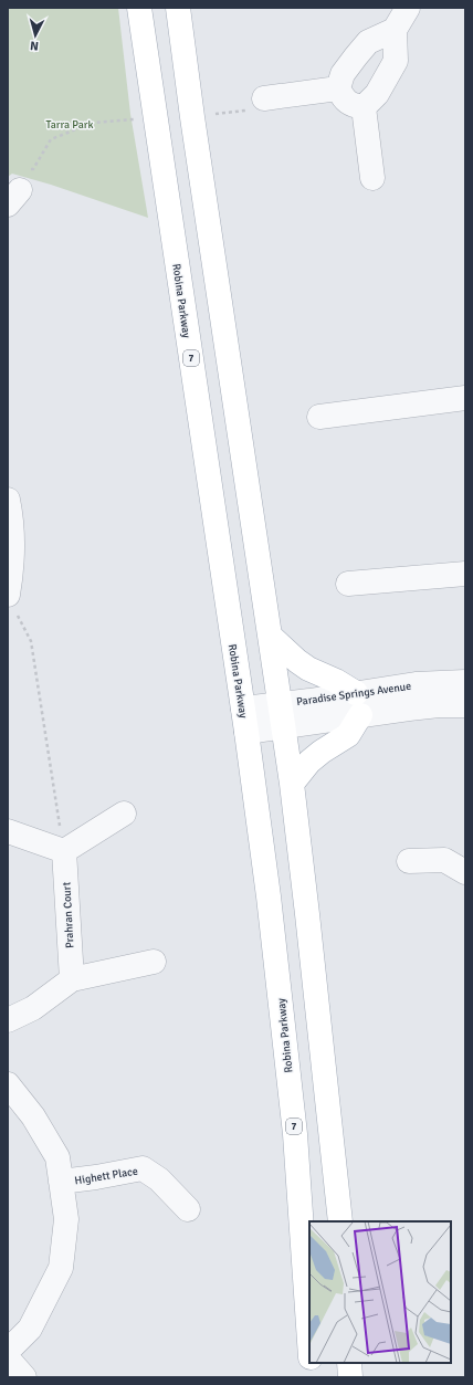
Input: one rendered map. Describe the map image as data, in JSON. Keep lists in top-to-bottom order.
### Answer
{
  "streets": {
    "main road": ["Robina Parkway", "7"],
    "street": ["Paradise Springs Avenue", "Prahran Court", "Highett Place"]
  },
  "crossings": [
    ["Robina Parkway", "Paradise Springs Avenue"]
  ],
  "parks": ["Tarra Park"],
  "north": "bottom"
}
